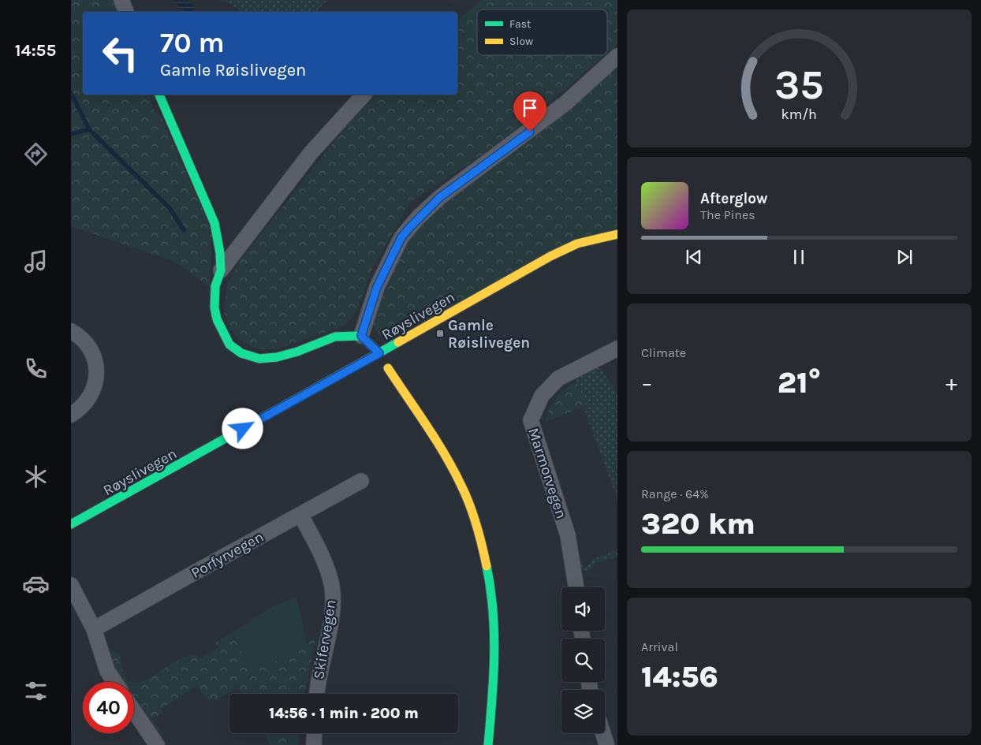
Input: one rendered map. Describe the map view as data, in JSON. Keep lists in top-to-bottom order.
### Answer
{
  "streets": {
    "street": [
      "Røyslivegen",
      "Marmorvegen",
      "Porfyrvegen",
      "Skifervegen"
    ]
  },
  "crossings": [
    ["Porfyrvegen", "Skifervegen"]
  ],
  "places": {
    "transit": ["Gamle Røislivegen"]
  },
  "legend": ["Fast", "Slow"],
  "page": {
    "tabs": "14:55",
    "turn": ["70 m", "Gamle Røislivegen"],
    "song": ["Afterglow", "The Pines"],
    "tile": [
      "Climate",
      ["Range · 64%", "320 km"],
      ["Arrival", "14:56"]
    ],
    "heat": ["−", "21°", "+"],
    "limit": "40",
    "trip": "14:56 · 1 min · 200 m",
    "gauge": ["35", "km/h"]
  }
}
